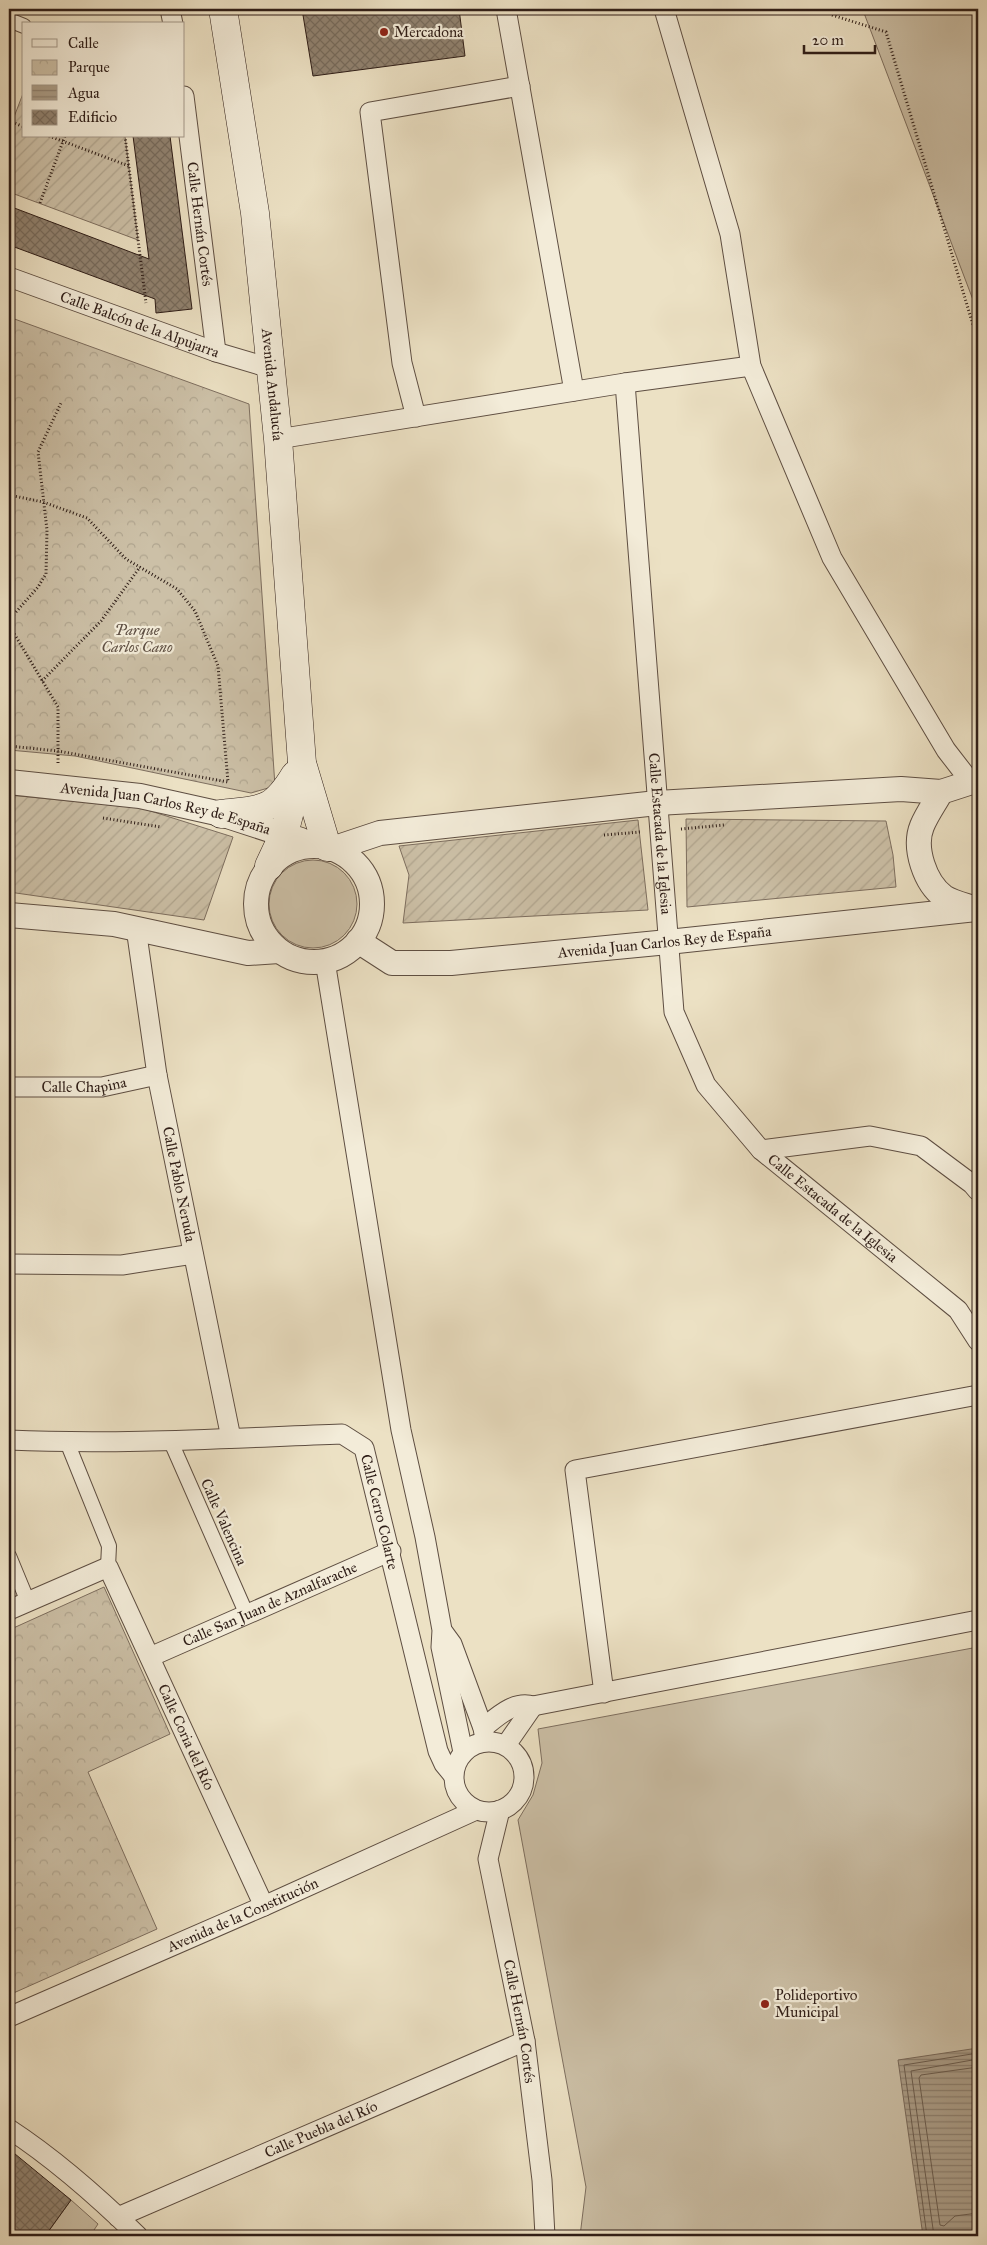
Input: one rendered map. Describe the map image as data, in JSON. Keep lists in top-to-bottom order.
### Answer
{
  "streets": {
    "main road": ["Avenida Andalucía"],
    "street": [
      "Calle Hernán Cortés",
      "Calle Balcón de la Alpujarra",
      "Avenida Juan Carlos Rey de España",
      "Calle Estacada de la Iglesia",
      "Calle Chapina",
      "Calle Pablo Neruda",
      "Calle Cerro Colarte",
      "Calle Valencina",
      "Calle San Juan de Aznalfarache",
      "Calle Coria del Río",
      "Avenida de la Constitución",
      "Calle Puebla del Río"
    ]
  },
  "crossings": [
    ["Calle Hernán Cortés", "Calle Balcón de la Alpujarra"],
    ["Calle Hernán Cortés", "Calle Cerro Colarte"],
    ["Calle Hernán Cortés", "Avenida de la Constitución"],
    ["Calle Hernán Cortés", "Calle Puebla del Río"],
    ["Calle Balcón de la Alpujarra", "Avenida Andalucía"],
    ["Avenida Juan Carlos Rey de España", "Calle Estacada de la Iglesia"],
    ["Calle Chapina", "Calle Pablo Neruda"],
    ["Calle Pablo Neruda", "Calle Cerro Colarte"],
    ["Calle Cerro Colarte", "Calle Valencina"],
    ["Calle Cerro Colarte", "Calle San Juan de Aznalfarache"],
    ["Calle Cerro Colarte", "Avenida de la Constitución"],
    ["Calle Valencina", "Calle San Juan de Aznalfarache"],
    ["Calle San Juan de Aznalfarache", "Calle Coria del Río"],
    ["Calle Coria del Río", "Avenida de la Constitución"]
  ],
  "parks": ["Parque Carlos Cano"],
  "places": ["Mercadona", "Polideportivo Municipal"],
  "legend": [
    "Calle",
    "Parque",
    "Agua",
    "Edificio"
  ],
  "scale_bar": "20 m"
}
